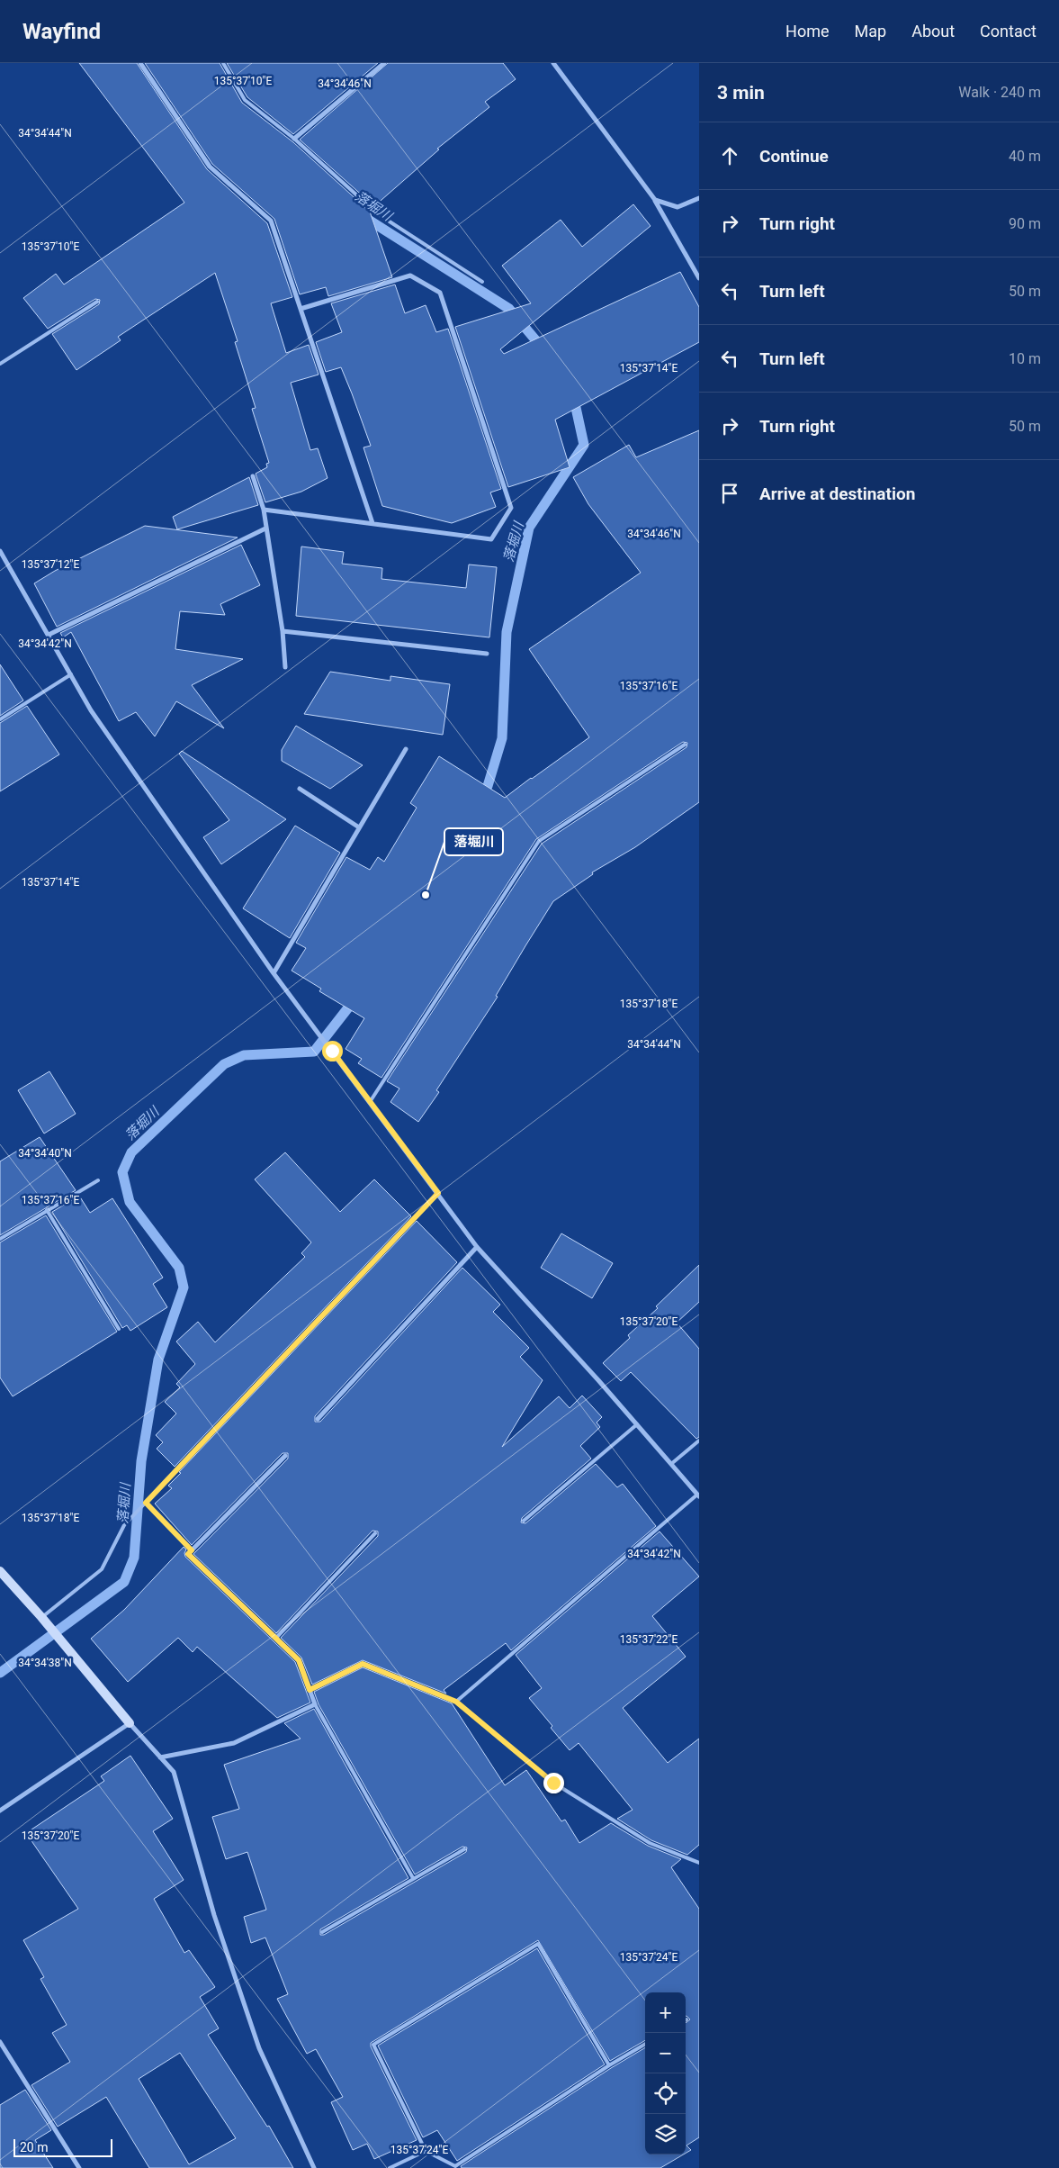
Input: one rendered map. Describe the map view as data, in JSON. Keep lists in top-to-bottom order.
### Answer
{
  "water": ["落堀川"],
  "places": ["落堀川"],
  "scale_bar": "20 m",
  "page": {
    "header": "Wayfind",
    "nav": [
      "Home",
      "Map",
      "About",
      "Contact"
    ],
    "heading": ["3 min", "Walk · 240 m"],
    "list": [
      ["Continue", "40 m"],
      ["Turn right", "90 m"],
      ["Turn left", "50 m"],
      ["Turn left", "10 m"],
      ["Turn right", "50 m"],
      "Arrive at destination"
    ],
    "map_buttons": ["+", "−"],
    "scale": "20 m"
  },
  "coordinates": [
    "135°37'10\"E",
    "34°34'46\"N",
    "34°34'44\"N",
    "135°37'14\"E",
    "135°37'12\"E",
    "34°34'42\"N",
    "135°37'16\"E",
    "135°37'18\"E",
    "34°34'40\"N",
    "135°37'20\"E",
    "135°37'22\"E",
    "34°34'38\"N",
    "135°37'24\"E"
  ]
}
